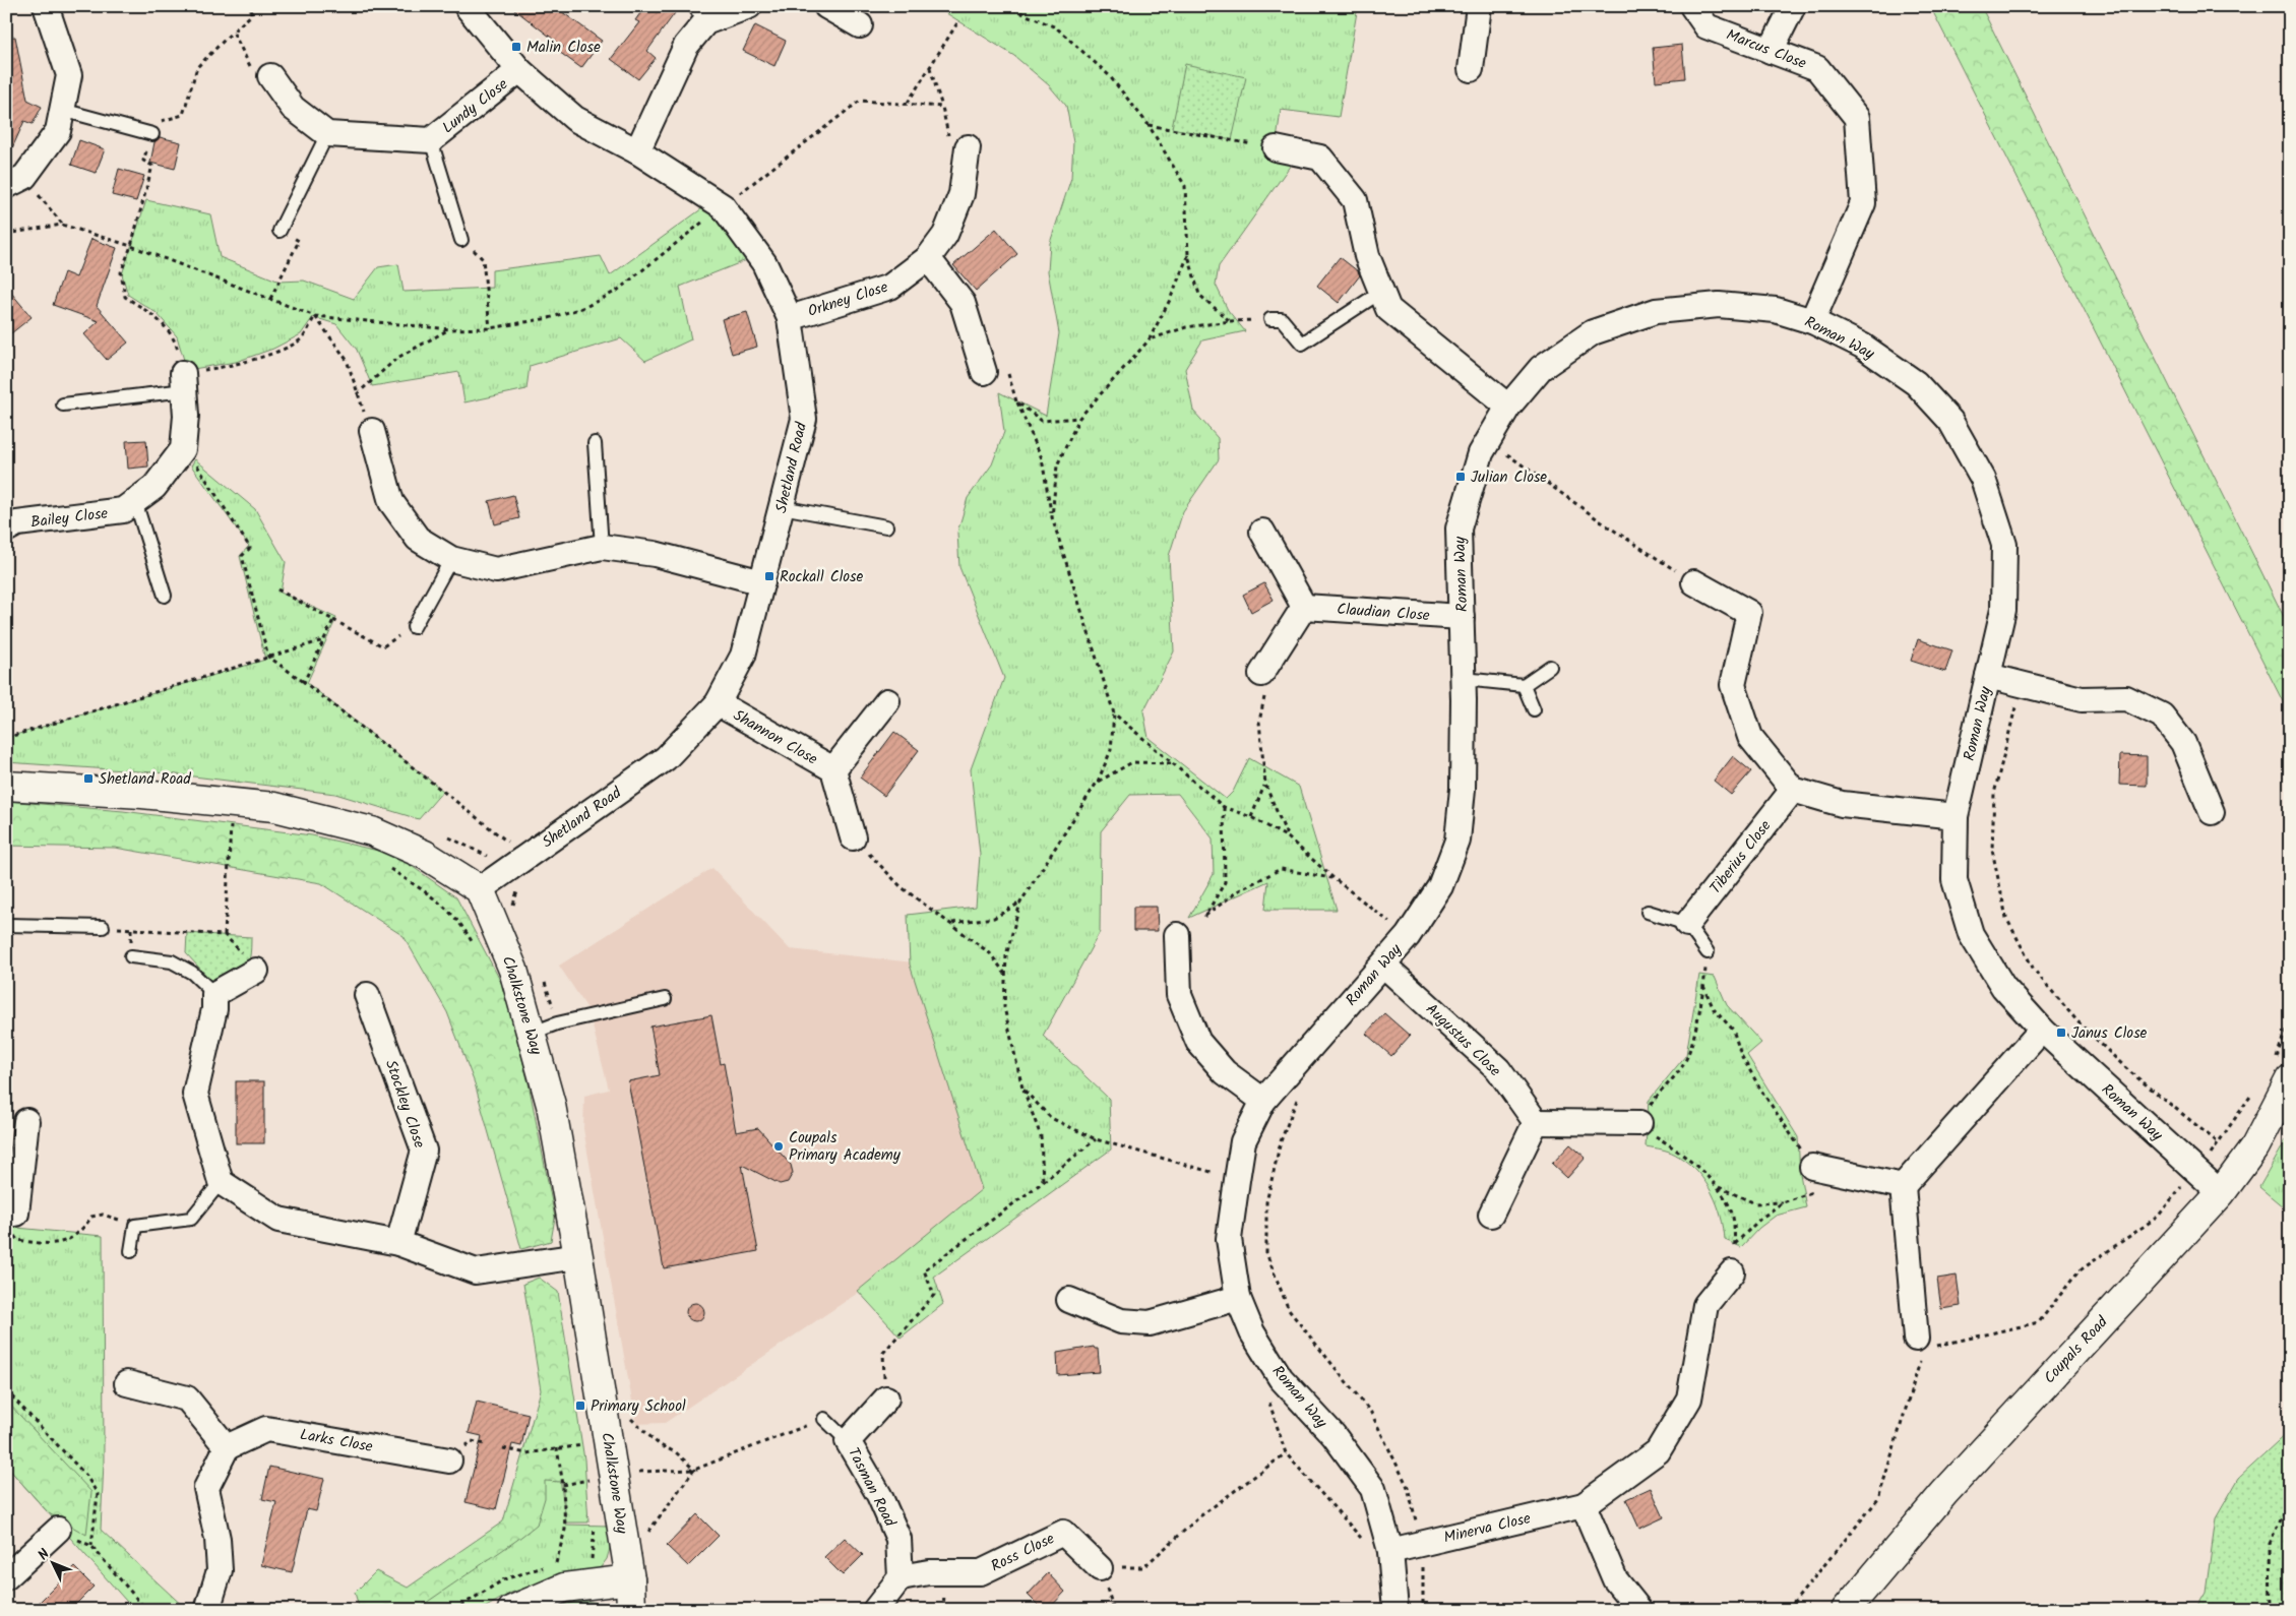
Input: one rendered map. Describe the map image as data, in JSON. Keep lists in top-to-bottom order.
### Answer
{
  "streets": {
    "street": [
      "Marcus Close",
      "Lundy Close",
      "Orkney Close",
      "Roman Way",
      "Shetland Road",
      "Bailey Close",
      "Claudian Close",
      "Shannon Close",
      "Tiberius Close",
      "Chalkstone Way",
      "Augustus Close",
      "Stockley Close",
      "Coupals Road",
      "Larks Close",
      "Tasman Road",
      "Minerva Close",
      "Ross Close"
    ]
  },
  "crossings": [
    ["Marcus Close", "Roman Way"],
    ["Lundy Close", "Shetland Road"],
    ["Orkney Close", "Shetland Road"],
    ["Roman Way", "Claudian Close"],
    ["Roman Way", "Augustus Close"],
    ["Roman Way", "Coupals Road"],
    ["Roman Way", "Minerva Close"],
    ["Shetland Road", "Shannon Close"],
    ["Shetland Road", "Chalkstone Way"],
    ["Tasman Road", "Ross Close"]
  ],
  "places": {
    "transit": [
      "Malin Close",
      "Julian Close",
      "Rockall Close",
      "Shetland Road",
      "Janus Close",
      "Primary School"
    ],
    "other": ["Coupals Primary Academy"]
  },
  "north": "top left"
}
